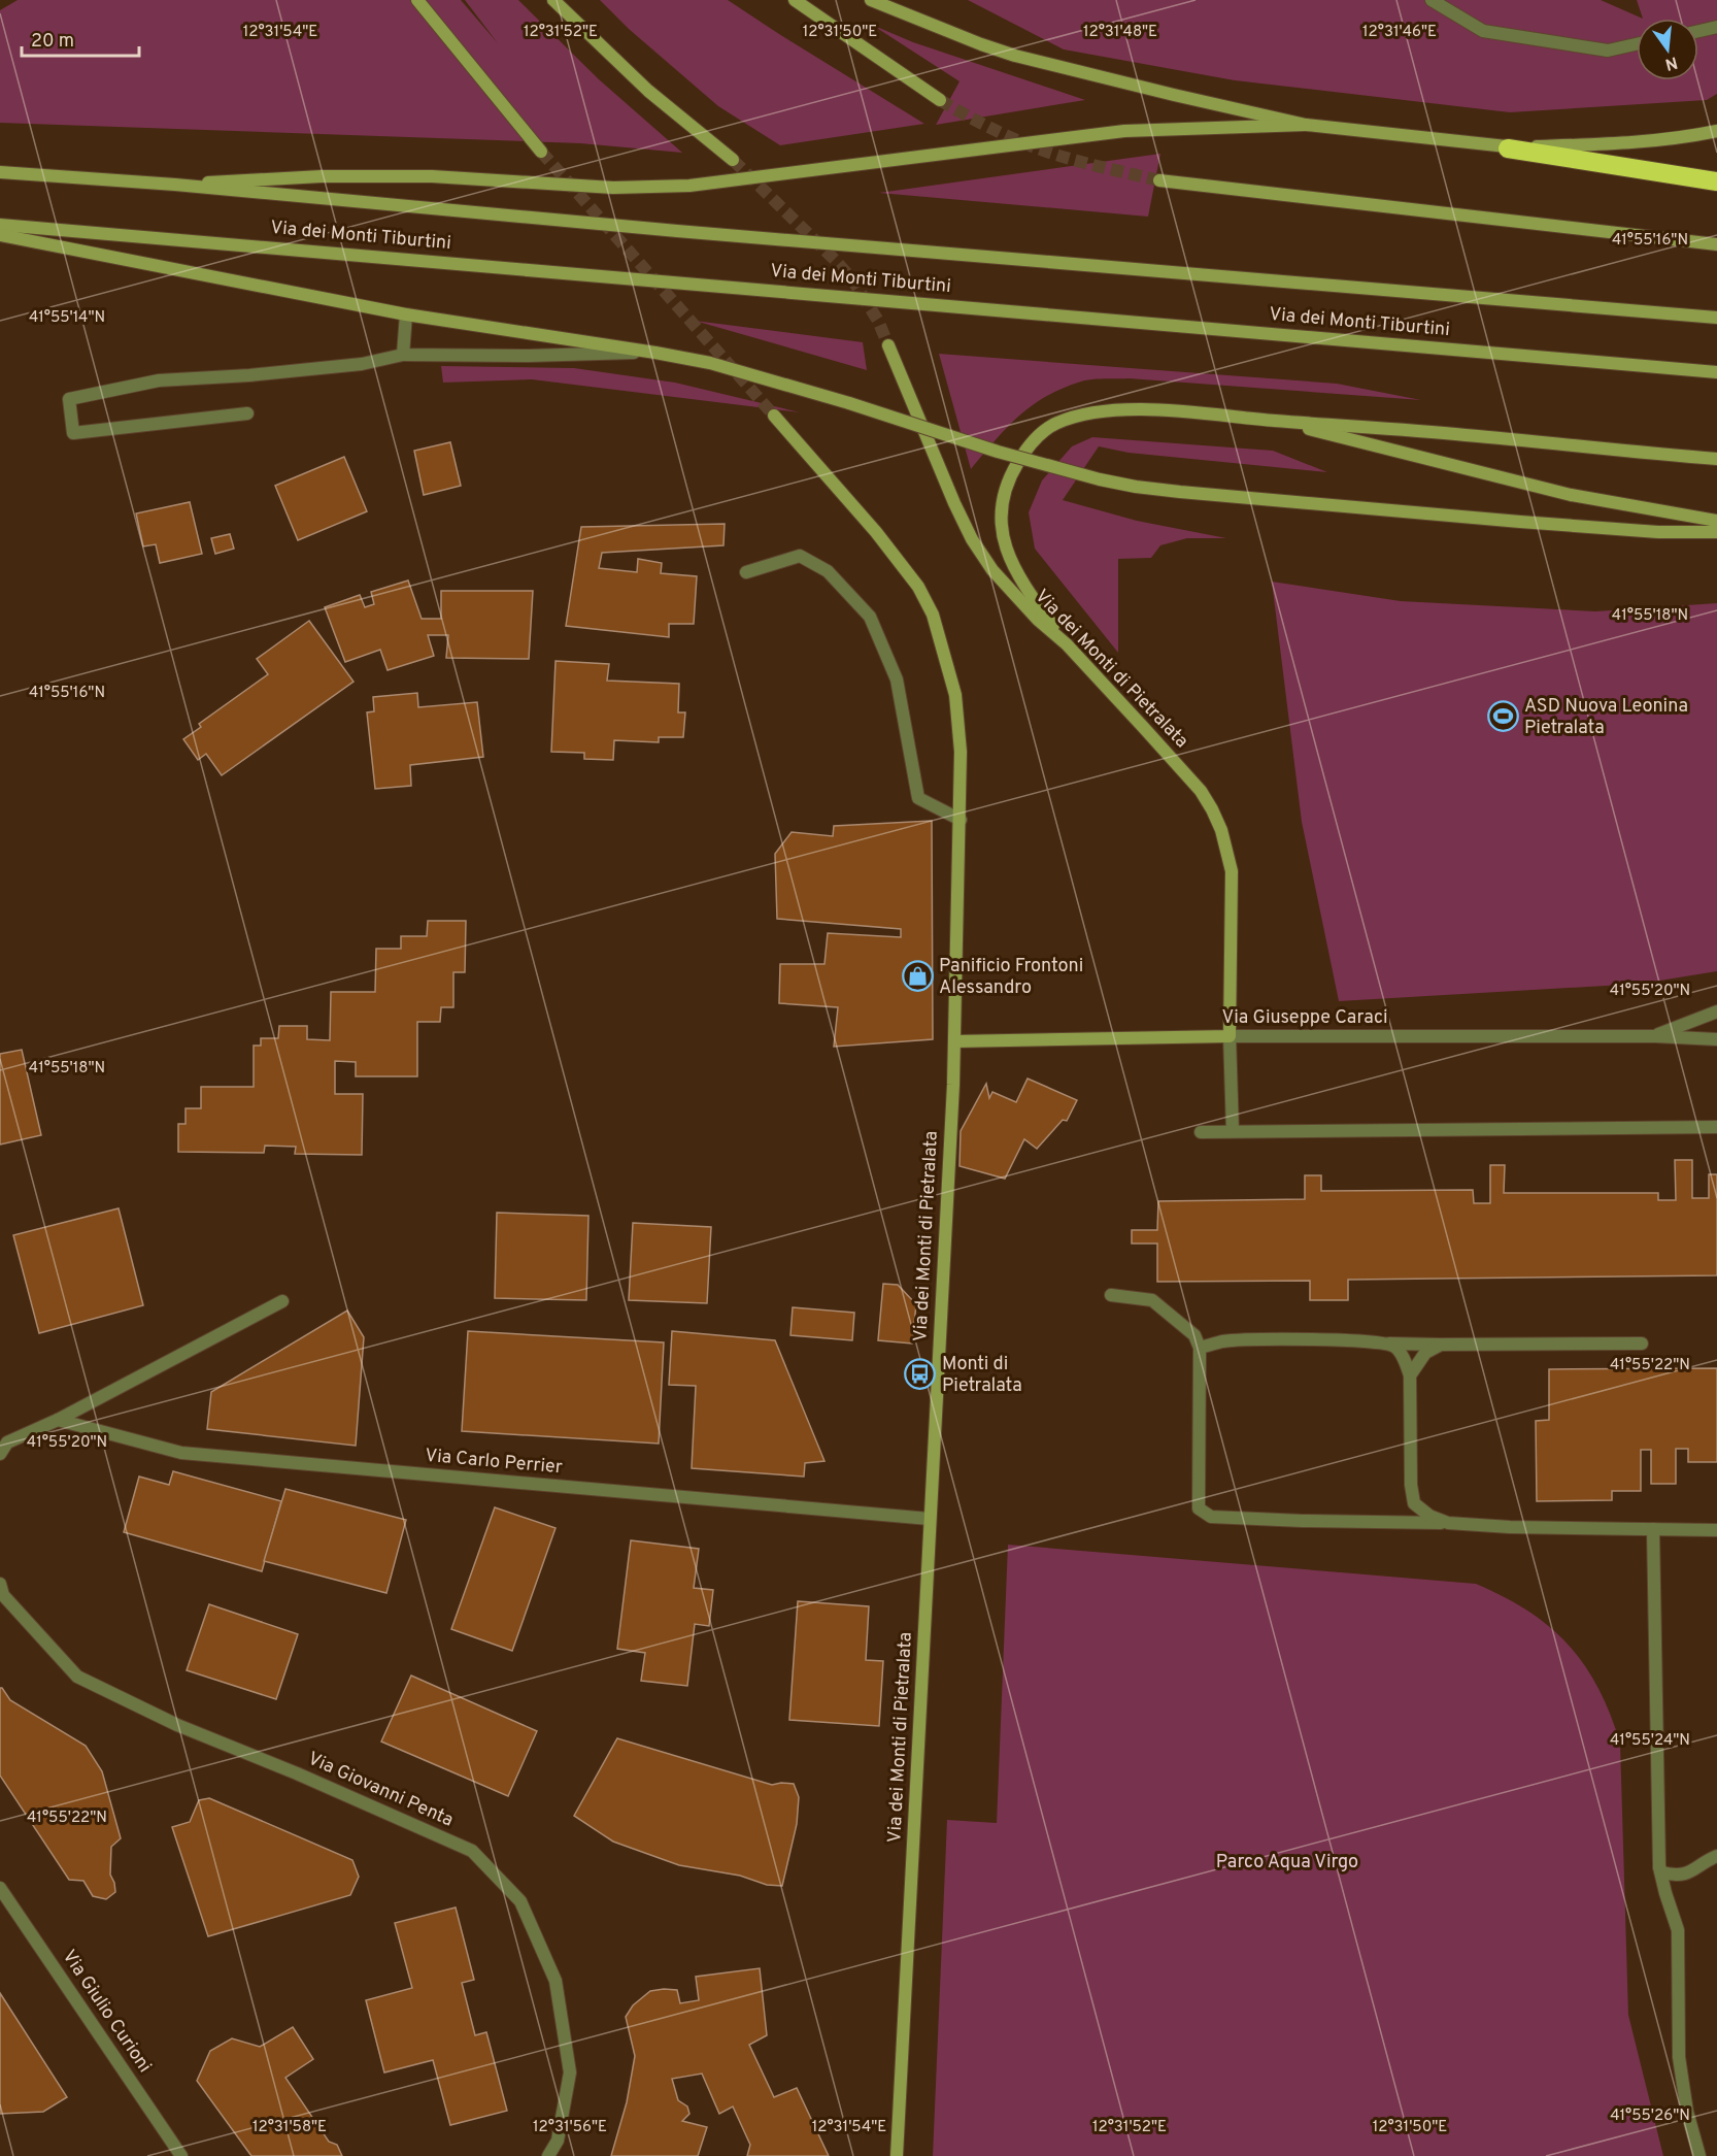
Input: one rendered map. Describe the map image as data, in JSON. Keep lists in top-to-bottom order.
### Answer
{
  "streets": {
    "street": [
      "Via dei Monti Tiburtini",
      "Via dei Monti di Pietralata",
      "Via Giuseppe Caraci",
      "Via Carlo Perrier",
      "Via Giovanni Penta",
      "Via Giulio Curioni"
    ]
  },
  "crossings": [
    ["Via dei Monti di Pietralata", "Via Giuseppe Caraci"],
    ["Via dei Monti di Pietralata", "Via Carlo Perrier"]
  ],
  "parks": ["Parco Aqua Virgo"],
  "places": {
    "sports": ["ASD Nuova Leonina Pietralata"],
    "shop": ["Panificio Frontoni Alessandro"],
    "bus stop": ["Monti di Pietralata"]
  },
  "scale_bar": "20 m",
  "north": "bottom",
  "coordinates": [
    "12°31'54\"E",
    "12°31'52\"E",
    "12°31'50\"E",
    "12°31'48\"E",
    "12°31'46\"E",
    "41°55'16\"N",
    "41°55'14\"N",
    "41°55'18\"N",
    "41°55'20\"N",
    "41°55'22\"N",
    "41°55'24\"N",
    "41°55'26\"N",
    "12°31'58\"E",
    "12°31'56\"E"
  ]
}
